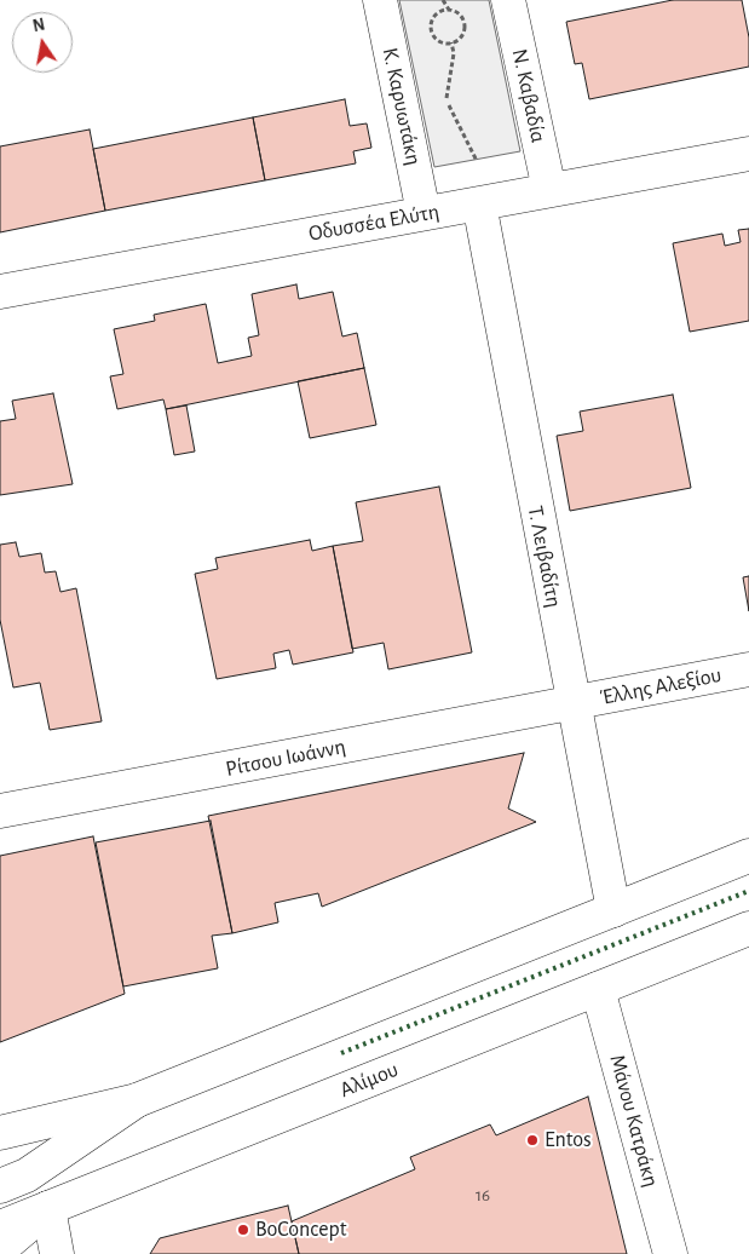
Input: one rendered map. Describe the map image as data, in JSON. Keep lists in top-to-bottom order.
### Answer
{
  "streets": {
    "main road": [
      "Ν. Καβαδία",
      "Κ. Καρυωτάκη",
      "Οδυσσέα Ελύτη",
      "Τ. Λειβαδίτη",
      "Έλλης Αλεξίου",
      "Ρίτσου Ιωάννη",
      "Αλίμου",
      "Μάνου Κατράκη"
    ]
  },
  "crossings": [
    ["Ν. Καβαδία", "Οδυσσέα Ελύτη"],
    ["Κ. Καρυωτάκη", "Οδυσσέα Ελύτη"],
    ["Οδυσσέα Ελύτη", "Τ. Λειβαδίτη"],
    ["Τ. Λειβαδίτη", "Έλλης Αλεξίου"],
    ["Τ. Λειβαδίτη", "Ρίτσου Ιωάννη"],
    ["Έλλης Αλεξίου", "Ρίτσου Ιωάννη"],
    ["Αλίμου", "Μάνου Κατράκη"]
  ],
  "places": ["Entos", "BoConcept"],
  "house_numbers": ["16"],
  "north": "top"
}
